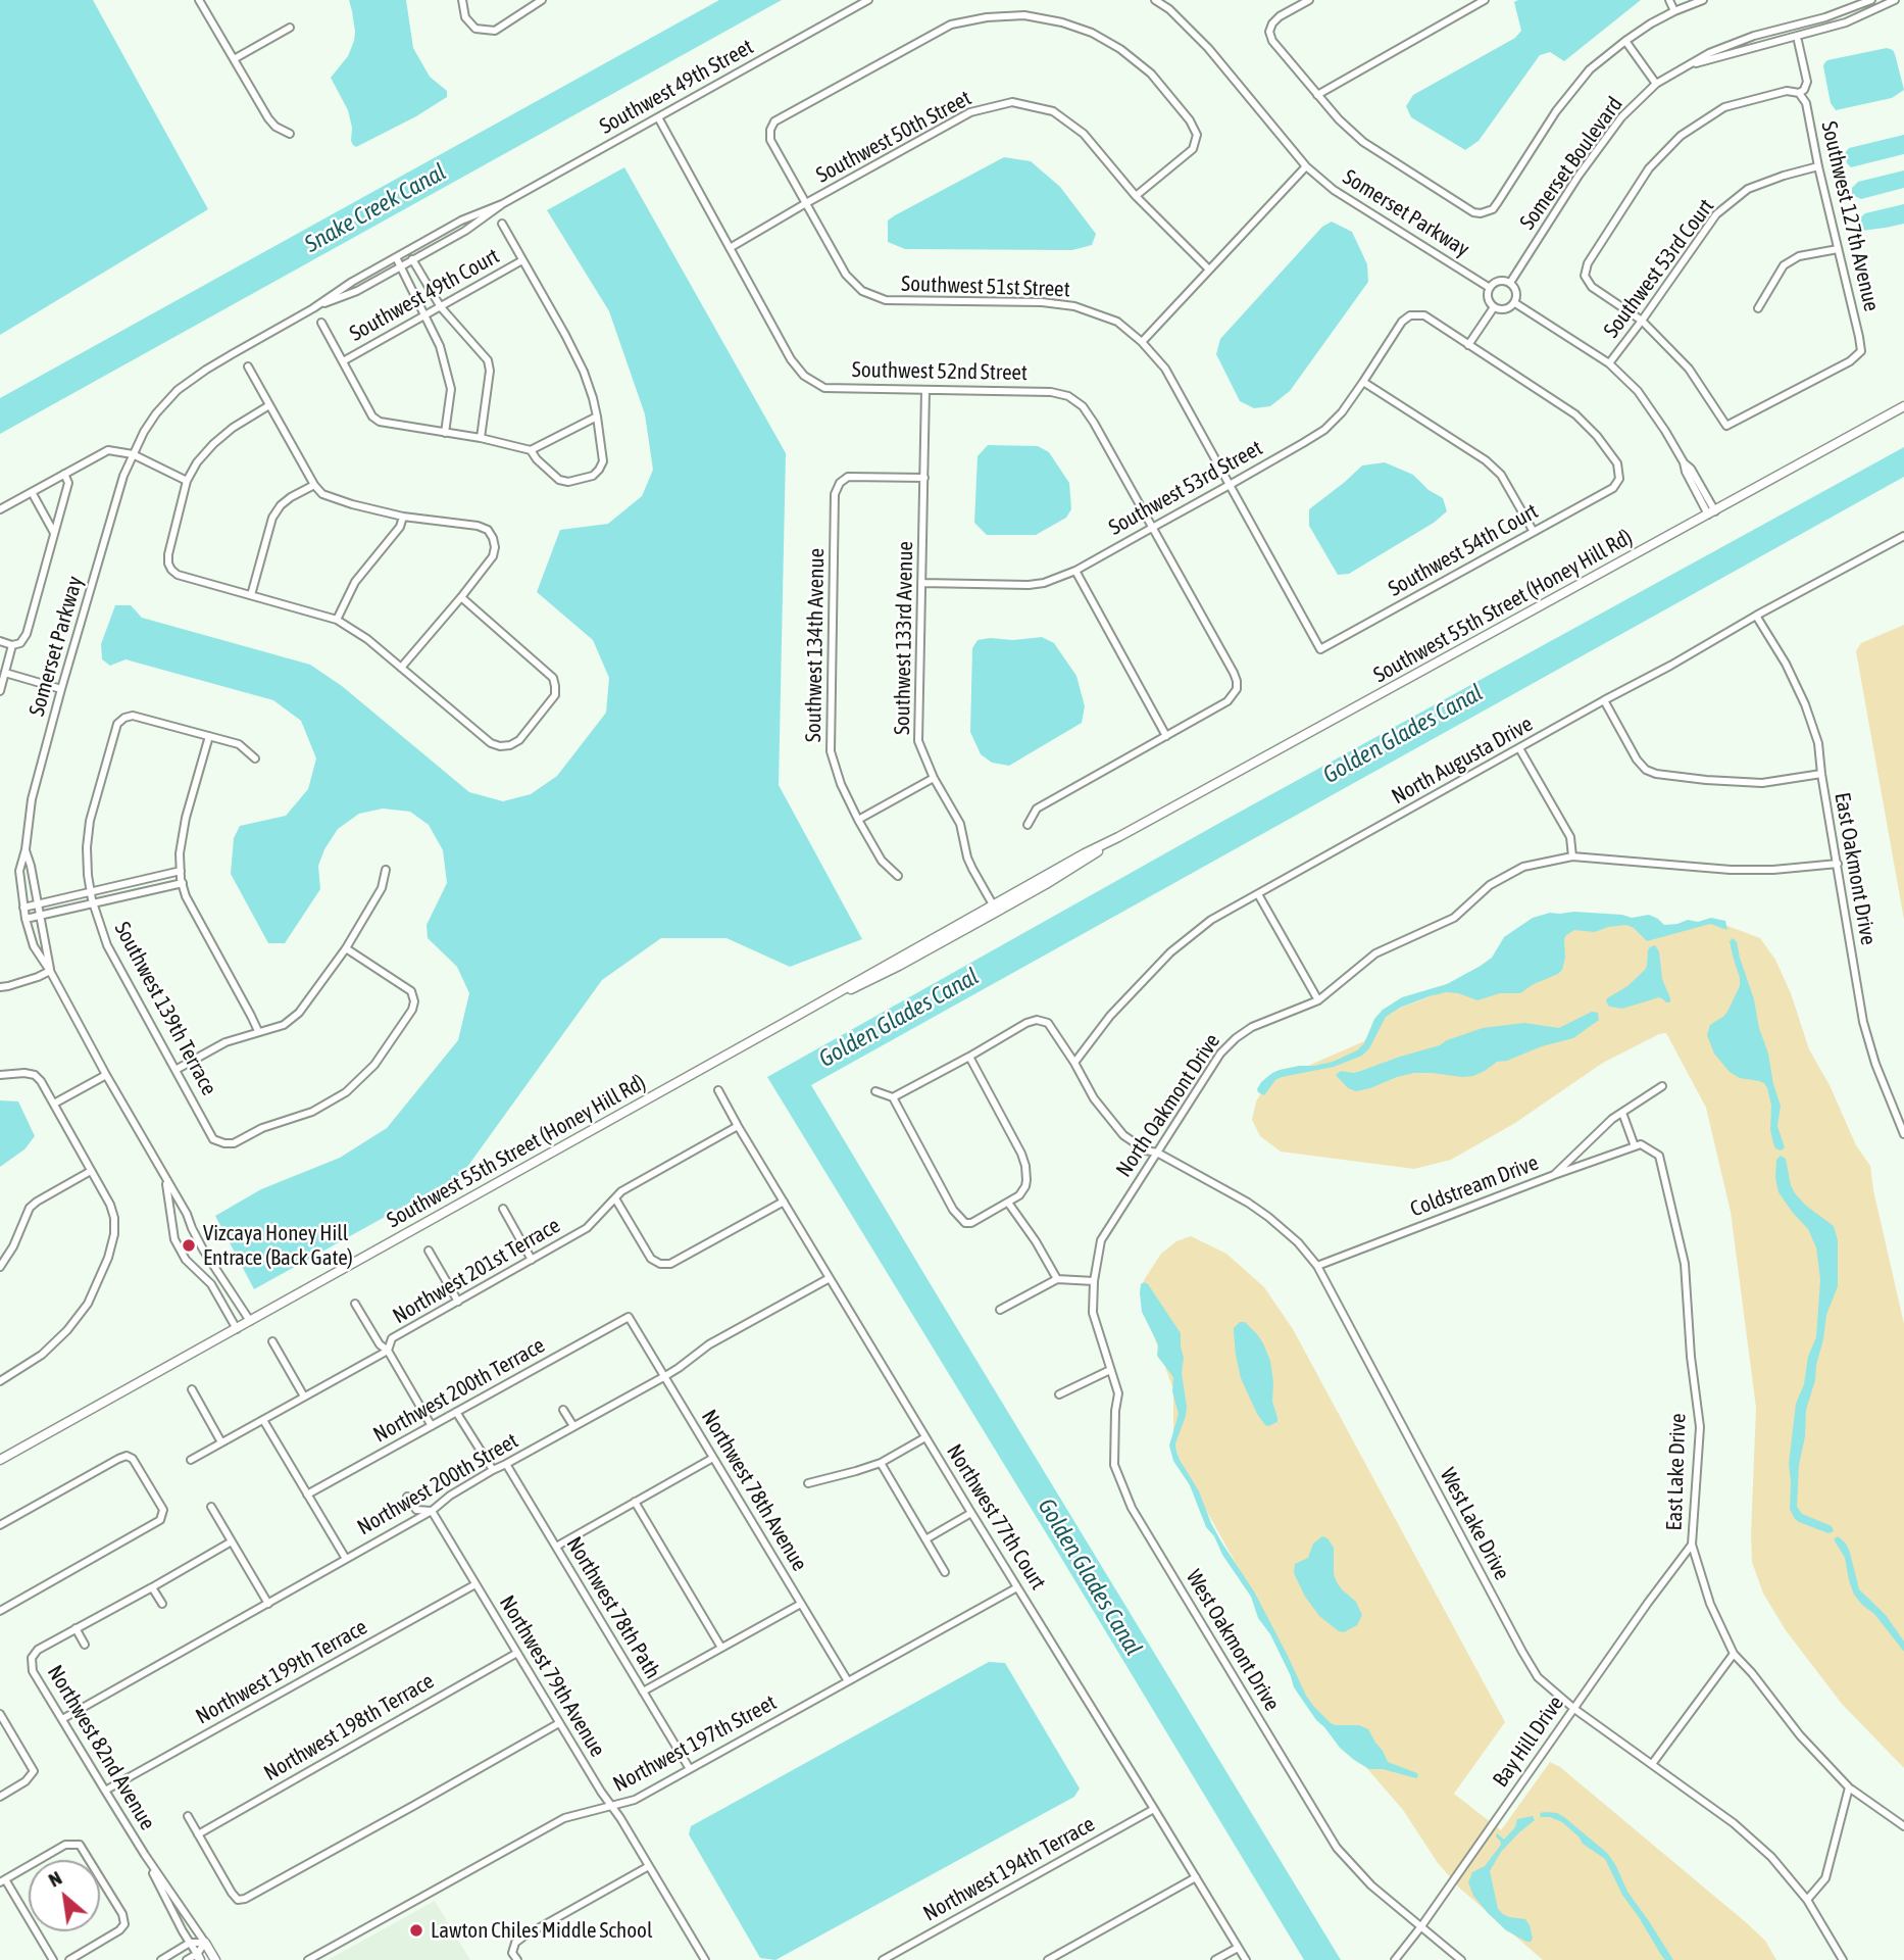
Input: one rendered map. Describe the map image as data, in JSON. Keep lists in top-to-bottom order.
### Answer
{
  "streets": {
    "street": [
      "Southwest 49th Street",
      "Southwest 50th Street",
      "Somerset Boulevard",
      "Somerset Parkway",
      "Southwest 127th Avenue",
      "Southwest 53rd Court",
      "Southwest 51st Street",
      "Southwest 49th Court",
      "Southwest 52nd Street",
      "Southwest 53rd Street",
      "Southwest 54th Court",
      "Southwest 55th Street (Honey Hill Rd)",
      "Southwest 133rd Avenue",
      "Southwest 134th Avenue",
      "North Augusta Drive",
      "East Oakmont Drive",
      "Southwest 139th Terrace",
      "North Oakmont Drive",
      "Coldstream Drive",
      "Northwest 201st Terrace",
      "Northwest 200th Terrace",
      "East Lake Drive",
      "Northwest 200th Street",
      "Northwest 78th Avenue",
      "Northwest 77th Court",
      "West Lake Drive",
      "Northwest 78th Path",
      "West Oakmont Drive",
      "Northwest 199th Terrace",
      "Northwest 79th Avenue",
      "Northwest 198th Terrace",
      "Bay Hill Drive",
      "Northwest 197th Street",
      "Northwest 82nd Avenue",
      "Northwest 194th Terrace"
    ]
  },
  "crossings": [
    ["Southwest 49th Street", "Somerset Parkway"],
    ["Southwest 50th Street", "Southwest 51st Street"],
    ["Southwest 50th Street", "Southwest 52nd Street"],
    ["Somerset Boulevard", "Somerset Parkway"],
    ["Somerset Parkway", "Southwest 55th Street (Honey Hill Rd)"],
    ["Southwest 127th Avenue", "Southwest 53rd Court"],
    ["Southwest 51st Street", "Southwest 53rd Street"],
    ["Southwest 51st Street", "Southwest 54th Court"],
    ["Southwest 52nd Street", "Southwest 53rd Street"],
    ["Southwest 52nd Street", "Southwest 133rd Avenue"],
    ["Southwest 53rd Street", "Southwest 54th Court"],
    ["Southwest 53rd Street", "Southwest 133rd Avenue"],
    ["Southwest 55th Street (Honey Hill Rd)", "Southwest 133rd Avenue"],
    ["Southwest 133rd Avenue", "Southwest 134th Avenue"],
    ["North Augusta Drive", "East Oakmont Drive"],
    ["North Augusta Drive", "West Lake Drive"],
    ["East Oakmont Drive", "North Oakmont Drive"],
    ["North Oakmont Drive", "West Lake Drive"],
    ["North Oakmont Drive", "West Oakmont Drive"],
    ["Coldstream Drive", "West Lake Drive"],
    ["Northwest 201st Terrace", "Northwest 77th Court"],
    ["Northwest 200th Terrace", "Northwest 78th Avenue"],
    ["East Lake Drive", "Bay Hill Drive"],
    ["Northwest 200th Street", "Northwest 78th Avenue"],
    ["Northwest 200th Street", "Northwest 77th Court"],
    ["Northwest 200th Street", "Northwest 78th Path"],
    ["Northwest 200th Street", "Northwest 79th Avenue"],
    ["Northwest 200th Street", "Northwest 82nd Avenue"],
    ["Northwest 78th Avenue", "Northwest 197th Street"],
    ["Northwest 77th Court", "Northwest 197th Street"],
    ["Northwest 77th Court", "Northwest 194th Terrace"],
    ["West Lake Drive", "Bay Hill Drive"],
    ["Northwest 78th Path", "Northwest 197th Street"],
    ["West Oakmont Drive", "Bay Hill Drive"],
    ["Northwest 199th Terrace", "Northwest 79th Avenue"],
    ["Northwest 199th Terrace", "Northwest 82nd Avenue"],
    ["Northwest 79th Avenue", "Northwest 198th Terrace"],
    ["Northwest 79th Avenue", "Northwest 197th Street"]
  ],
  "water": ["Snake Creek Canal", "Golden Glades Canal"],
  "places": ["Vizcaya Honey Hill Entrace (Back Gate)", "Lawton Chiles Middle School"],
  "north": "top left"
}
